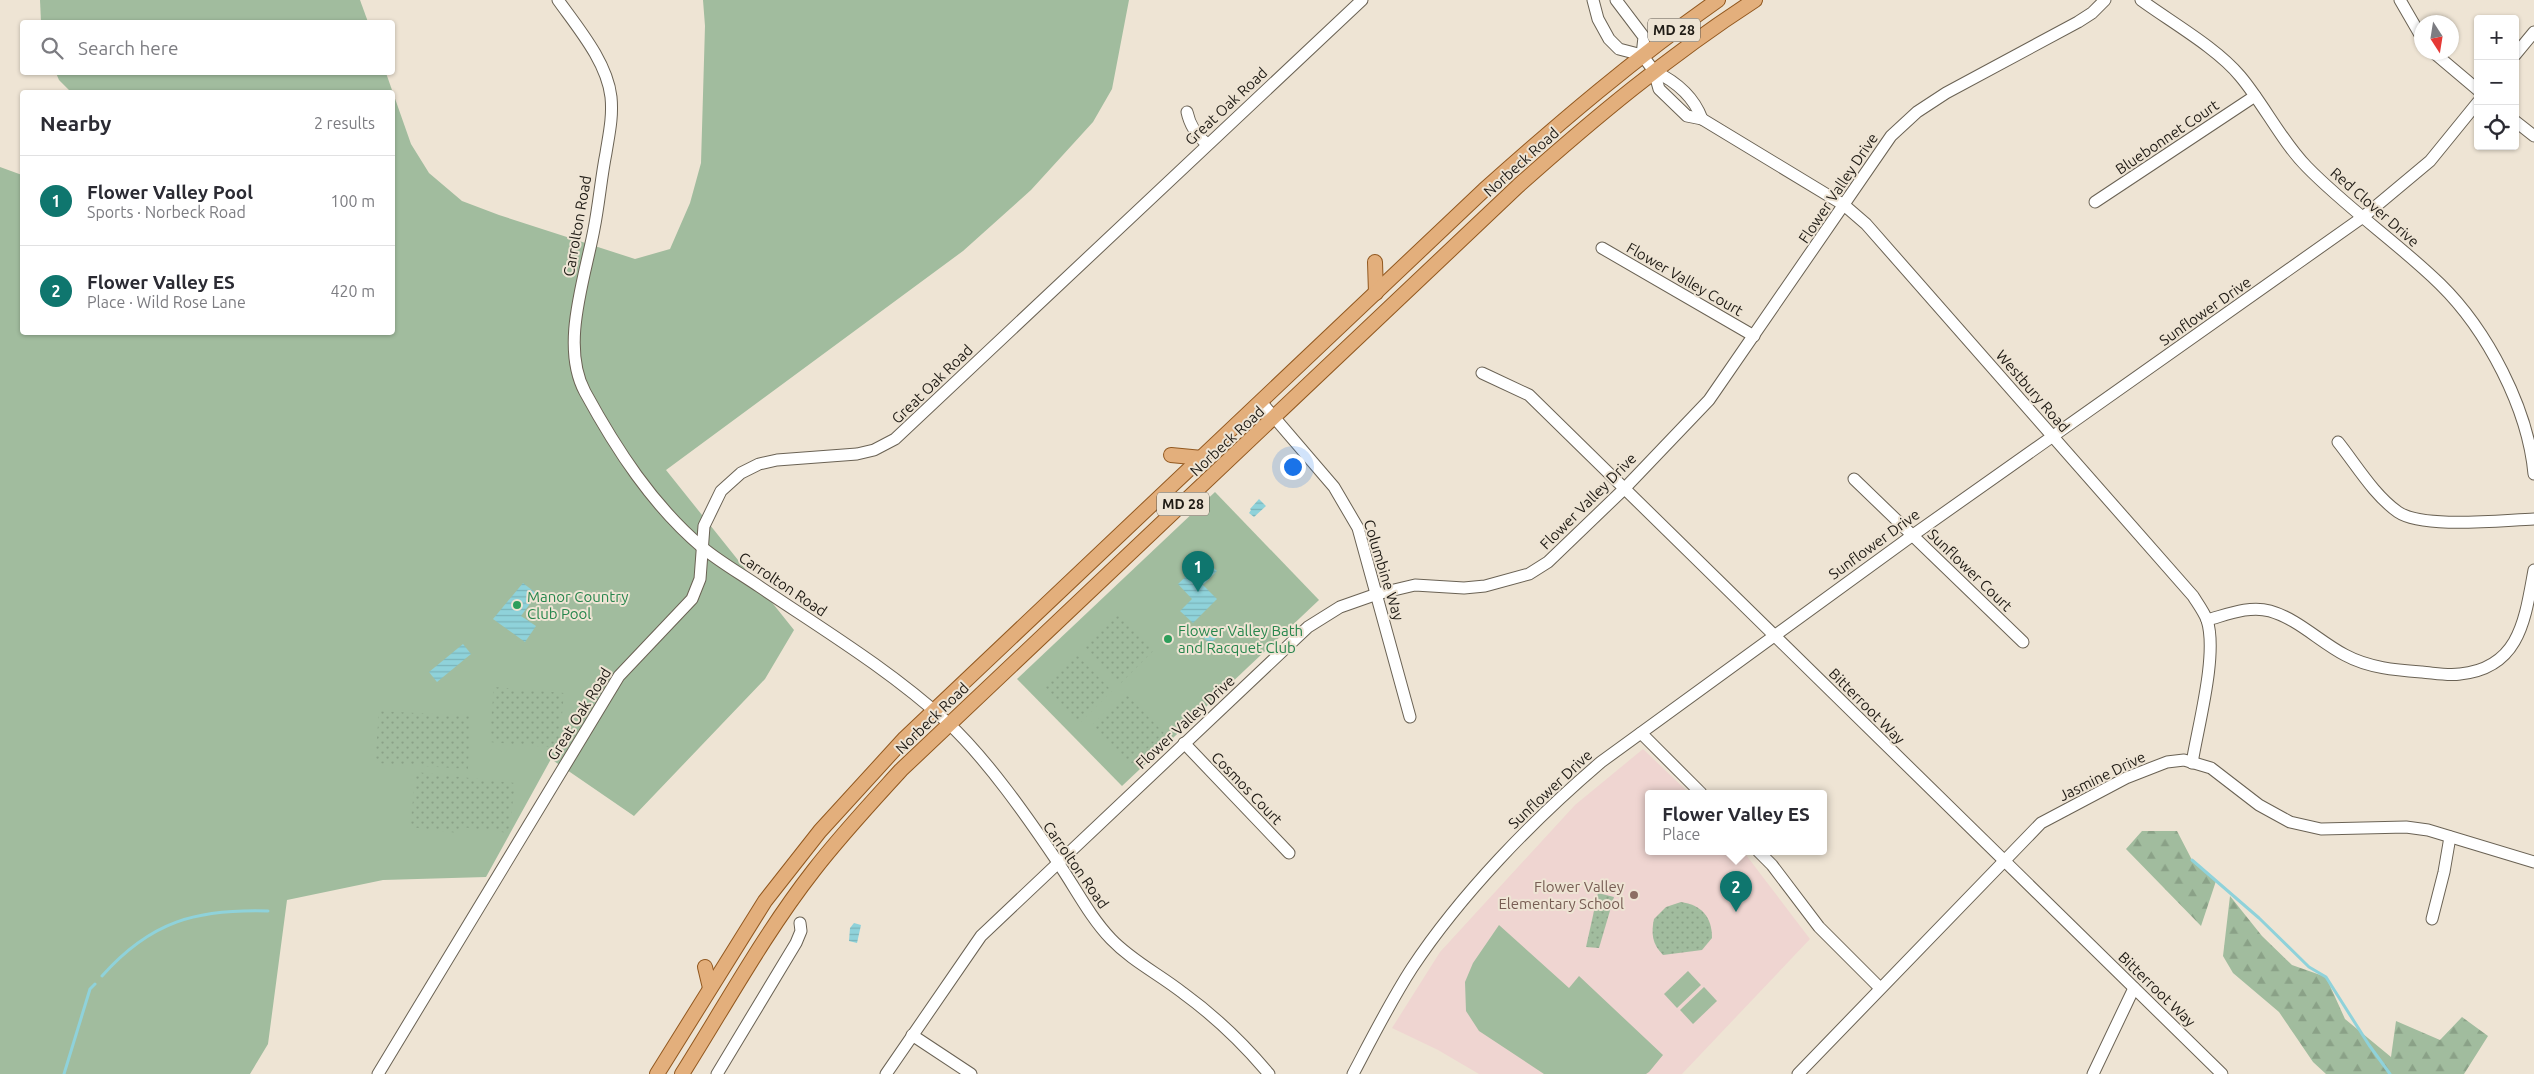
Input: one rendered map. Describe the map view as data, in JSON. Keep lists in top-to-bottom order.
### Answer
{
  "streets": {
    "main road": ["MD 28", "Norbeck Road"],
    "street": [
      "Great Oak Road",
      "Bluebonnet Court",
      "Flower Valley Drive",
      "Red Clover Drive",
      "Carrolton Road",
      "Flower Valley Court",
      "Sunflower Drive",
      "Westbury Road",
      "Columbine Way",
      "Sunflower Court",
      "Bitterroot Way",
      "Jasmine Drive",
      "Cosmos Court"
    ]
  },
  "crossings": [
    ["Great Oak Road", "Carrolton Road"],
    ["Bluebonnet Court", "Red Clover Drive"],
    ["Norbeck Road", "Carrolton Road"],
    ["Norbeck Road", "Westbury Road"],
    ["Norbeck Road", "Columbine Way"],
    ["Flower Valley Drive", "Carrolton Road"],
    ["Flower Valley Drive", "Flower Valley Court"],
    ["Flower Valley Drive", "Westbury Road"],
    ["Flower Valley Drive", "Columbine Way"],
    ["Flower Valley Drive", "Bitterroot Way"],
    ["Flower Valley Drive", "Cosmos Court"],
    ["Red Clover Drive", "Sunflower Drive"],
    ["Sunflower Drive", "Westbury Road"],
    ["Sunflower Drive", "Sunflower Court"],
    ["Sunflower Drive", "Bitterroot Way"],
    ["Westbury Road", "Jasmine Drive"],
    ["Bitterroot Way", "Jasmine Drive"]
  ],
  "places": ["Manor Country Club Pool", "Flower Valley Bath and Racquet Club", "Flower Valley Elementary School"],
  "north": "bottom",
  "page": {
    "map_buttons": ["+", "−"],
    "search": "Search here",
    "heading": ["Nearby", "2 results"],
    "list": [
      {
        "mark": "1",
        "name": "Flower Valley Pool",
        "note": "Sports · Norbeck Road",
        "value": "100 m"
      },
      {
        "mark": "2",
        "name": "Flower Valley ES",
        "note": "Place · Wild Rose Lane",
        "value": "420 m"
      }
    ],
    "pins": ["1", "2"],
    "popup": ["Flower Valley ES", "Place"]
  }
}
